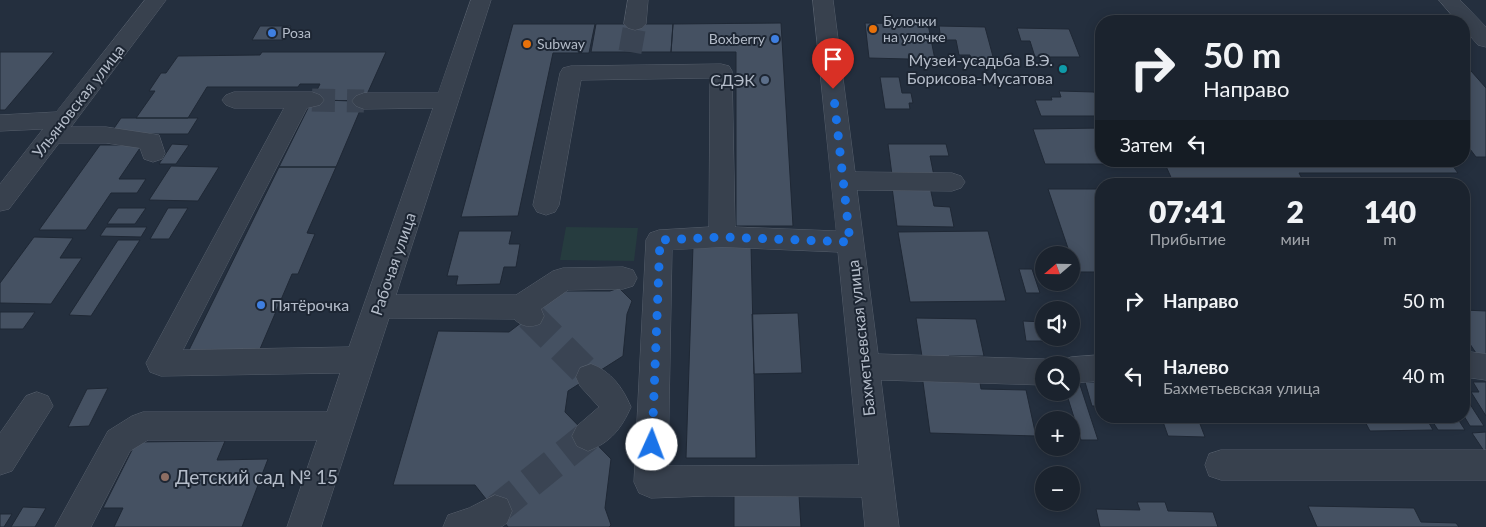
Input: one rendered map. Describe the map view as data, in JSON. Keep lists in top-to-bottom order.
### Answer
{
  "streets": {
    "street": ["Ульяновская улица", "Рабочая улица", "Бахметьевская улица"]
  },
  "places": [
    "Булочки на улочке",
    "Роза",
    "Boxberry",
    "Subway",
    "Музей-усадьба В.Э. Борисова-Мусатова",
    "СДЭК",
    "Пятёрочка",
    "Детский сад № 15"
  ],
  "north": "left",
  "page": {
    "turn": ["50 m", "Направо"],
    "then": "Затем",
    "eta": [
      "07:41",
      "Прибытие",
      "2",
      "мин",
      "140",
      "m"
    ],
    "map_buttons": ["+", "−"],
    "list": [
      {
        "name": "Направо",
        "value": "50 m"
      },
      {
        "name": "Налево",
        "note": "Бахметьевская улица",
        "value": "40 m"
      }
    ]
  }
}
